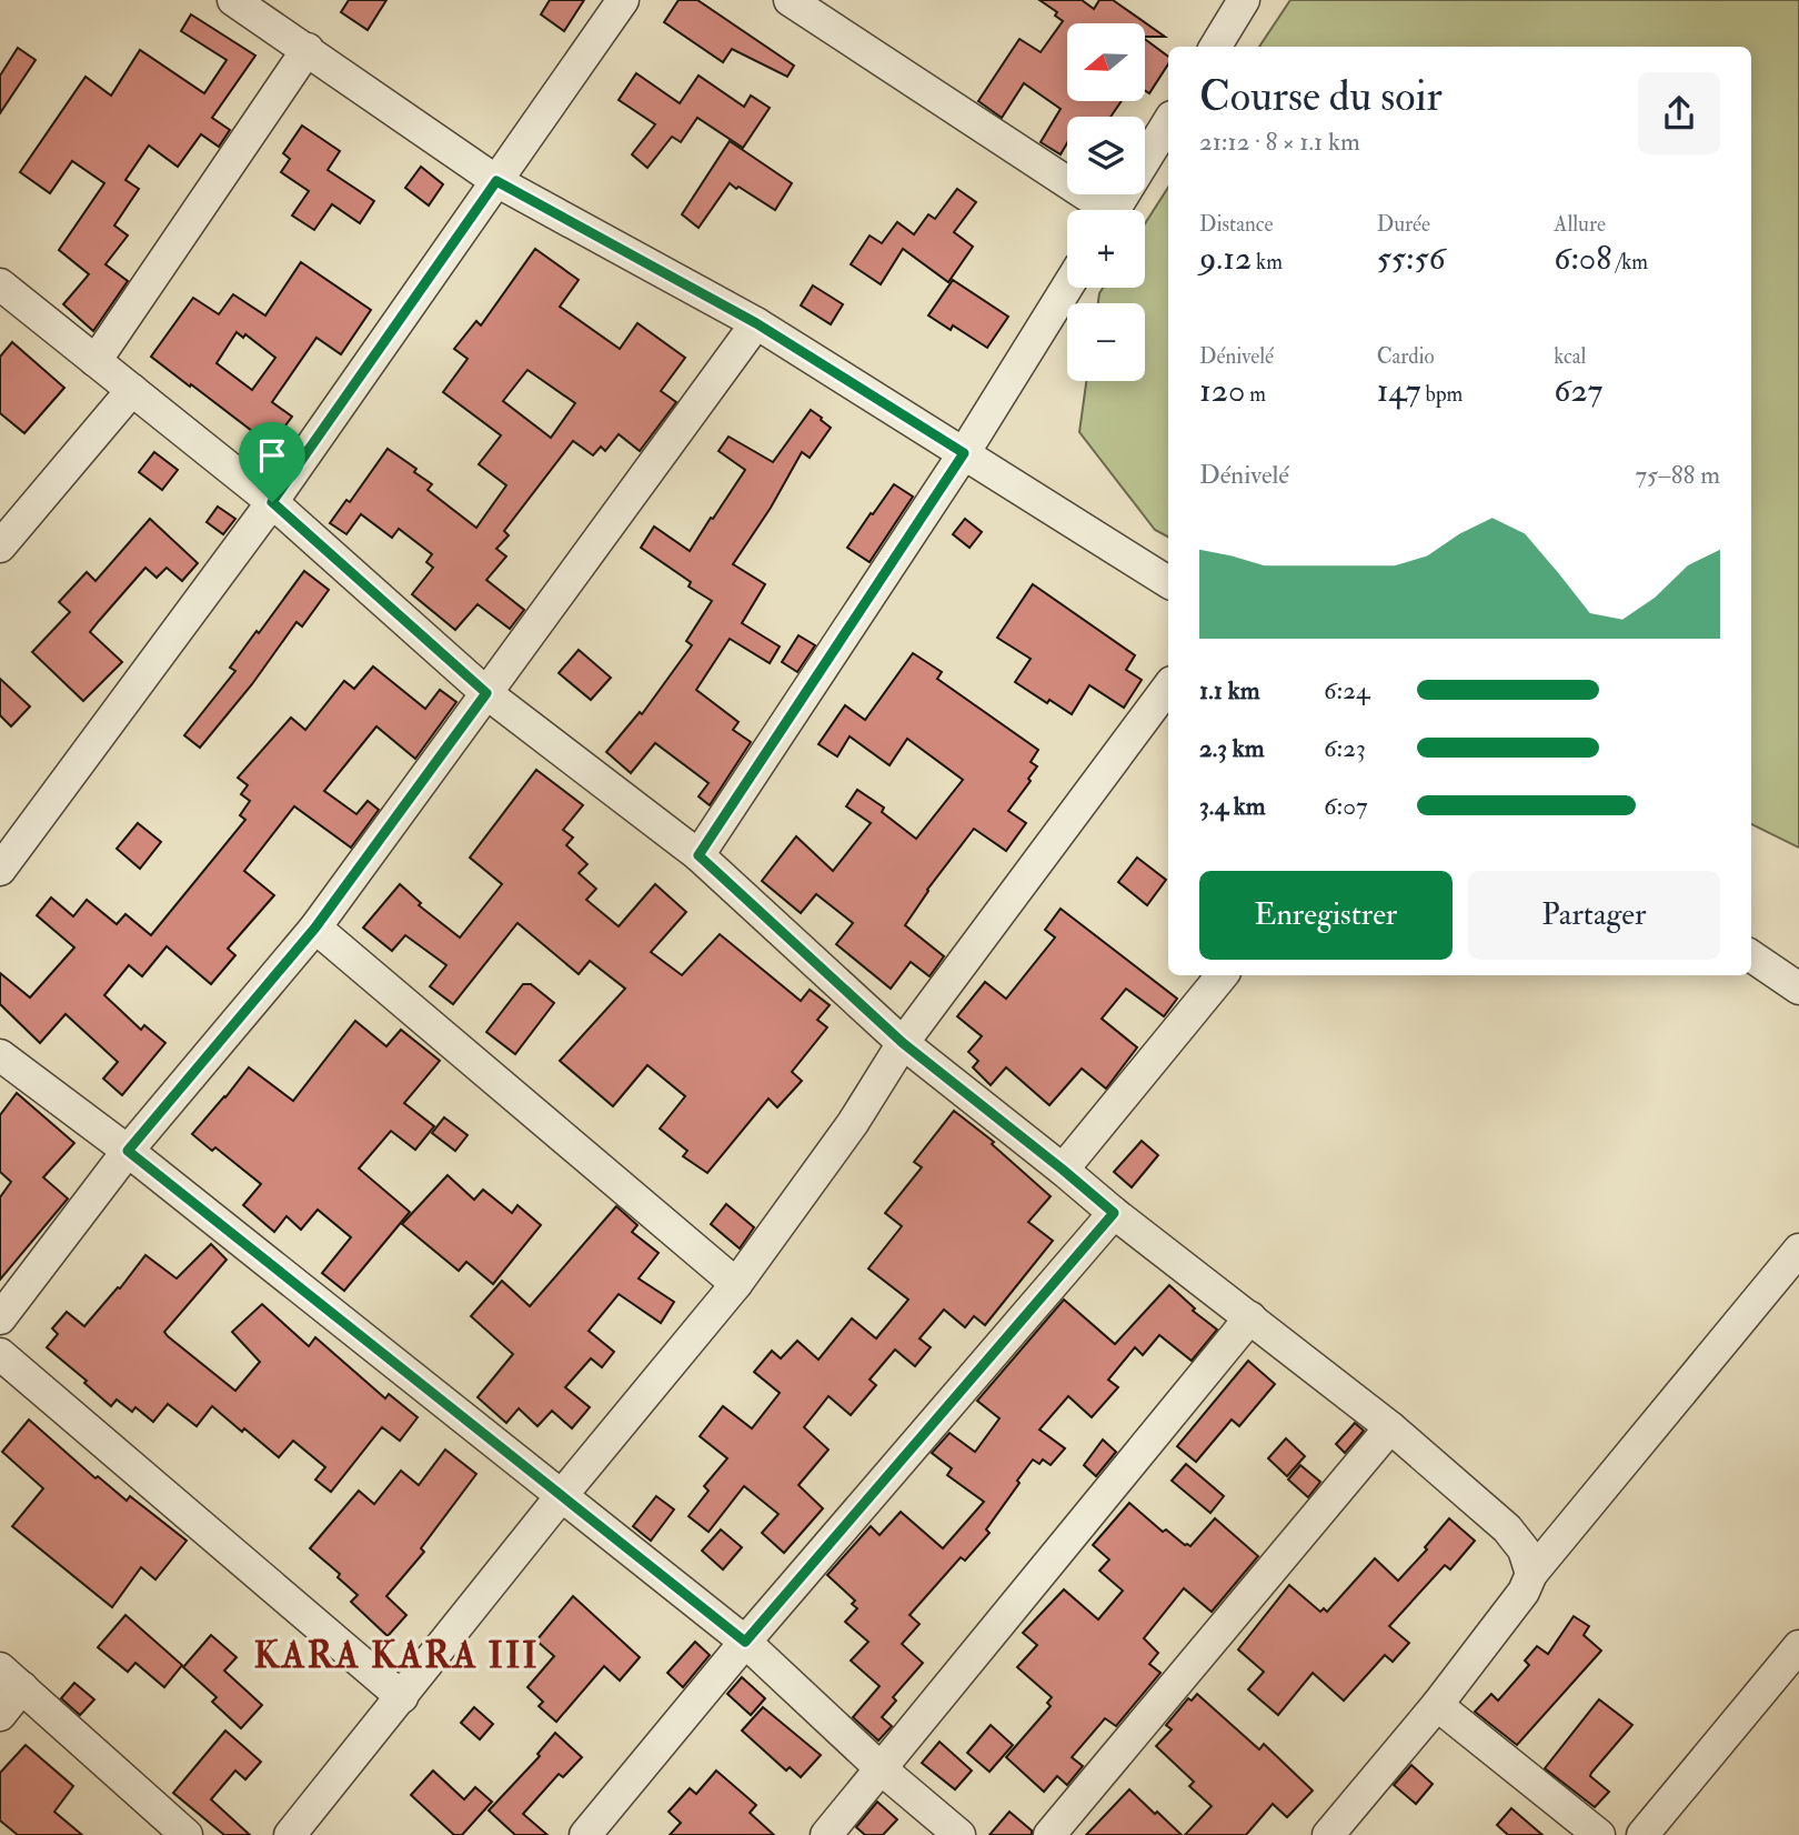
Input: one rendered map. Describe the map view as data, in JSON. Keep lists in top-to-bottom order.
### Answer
{
  "districts": ["KARA KARA III"],
  "north": "left",
  "page": {
    "map_buttons": ["+", "−"],
    "heading": ["Course du soir", "21:12 · 8 × 1.1 km"],
    "stats": [
      ["Distance", "9.12 km"],
      ["Durée", "55:56"],
      ["Allure", "6:08 /km"],
      ["Dénivelé", "120 m"],
      ["Cardio", "147 bpm"],
      ["kcal", "627"]
    ],
    "chart": ["Dénivelé", "75–88 m"],
    "list": [
      {
        "name": "1.1 km",
        "note": "6:24"
      },
      {
        "name": "2.3 km",
        "note": "6:23"
      },
      {
        "name": "3.4 km",
        "note": "6:07"
      }
    ],
    "buttons": ["Enregistrer", "Partager"]
  }
}
